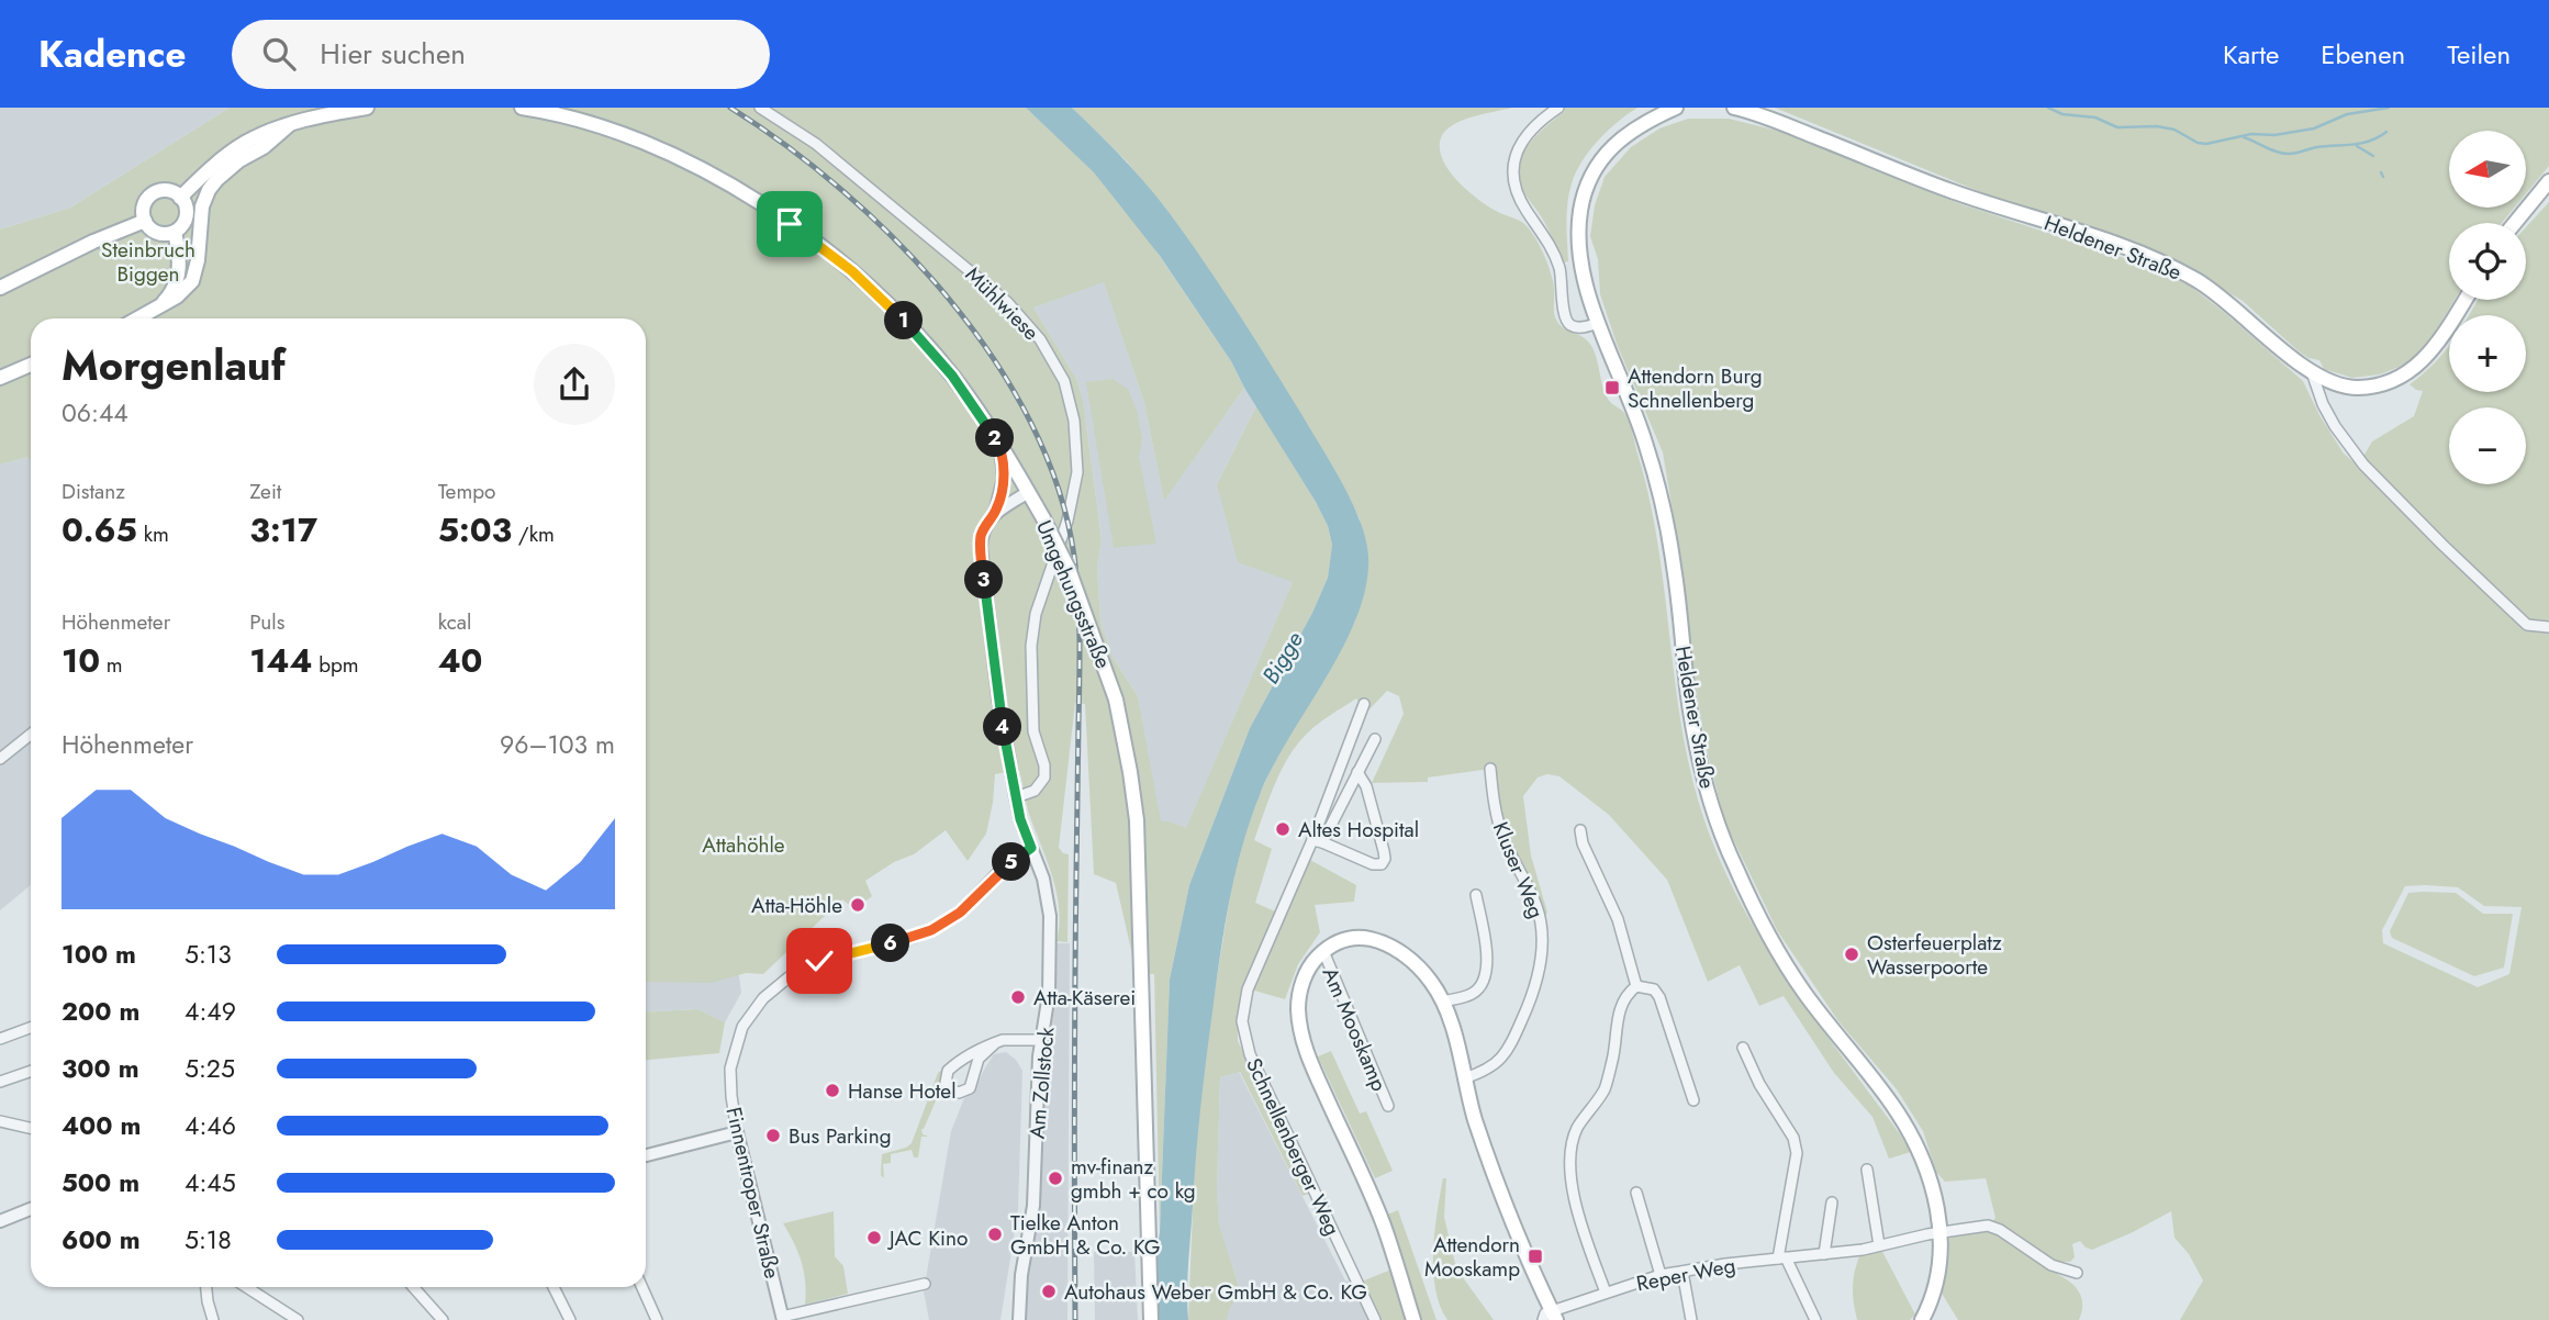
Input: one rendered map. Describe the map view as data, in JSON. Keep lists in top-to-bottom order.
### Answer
{
  "streets": {
    "main road": ["Heldener Straße", "Umgehungsstraße"],
    "street": [
      "Mühlwiese",
      "Kluser Weg",
      "Am Mooskamp",
      "Am Zollstock",
      "Schnellenberger Weg",
      "Finnentroper Straße",
      "Reper Weg"
    ]
  },
  "crossings": [
    ["Heldener Straße", "Reper Weg"],
    ["Am Zollstock", "Finnentroper Straße"]
  ],
  "water": ["Bigge"],
  "parks": ["Steinbruch Biggen", "Attahöhle"],
  "places": {
    "transit": ["Attendorn Burg Schnellenberg", "Attendorn Mooskamp"],
    "other": [
      "Altes Hospital",
      "Atta-Höhle",
      "Osterfeuerplatz Wasserpoorte",
      "Atta-Käserei",
      "Hanse Hotel",
      "Bus Parking",
      "mv-finanz gmbh + co kg",
      "Tielke Anton GmbH & Co. KG",
      "JAC Kino",
      "Autohaus Weber GmbH & Co. KG"
    ]
  },
  "north": "left",
  "page": {
    "header": "Kadence",
    "search": "Hier suchen",
    "nav": ["Karte", "Ebenen", "Teilen"],
    "map_buttons": ["+", "−"],
    "pins": [
      "1",
      "2",
      "3",
      "4",
      "5",
      "6"
    ],
    "heading": ["Morgenlauf", "06:44"],
    "stats": [
      ["Distanz", "0.65 km"],
      ["Zeit", "3:17"],
      ["Tempo", "5:03 /km"],
      ["Höhenmeter", "10 m"],
      ["Puls", "144 bpm"],
      ["kcal", "40"]
    ],
    "chart": ["Höhenmeter", "96–103 m"],
    "list": [
      {
        "name": "100 m",
        "note": "5:13"
      },
      {
        "name": "200 m",
        "note": "4:49"
      },
      {
        "name": "300 m",
        "note": "5:25"
      },
      {
        "name": "400 m",
        "note": "4:46"
      },
      {
        "name": "500 m",
        "note": "4:45"
      },
      {
        "name": "600 m",
        "note": "5:18"
      }
    ]
  }
}
